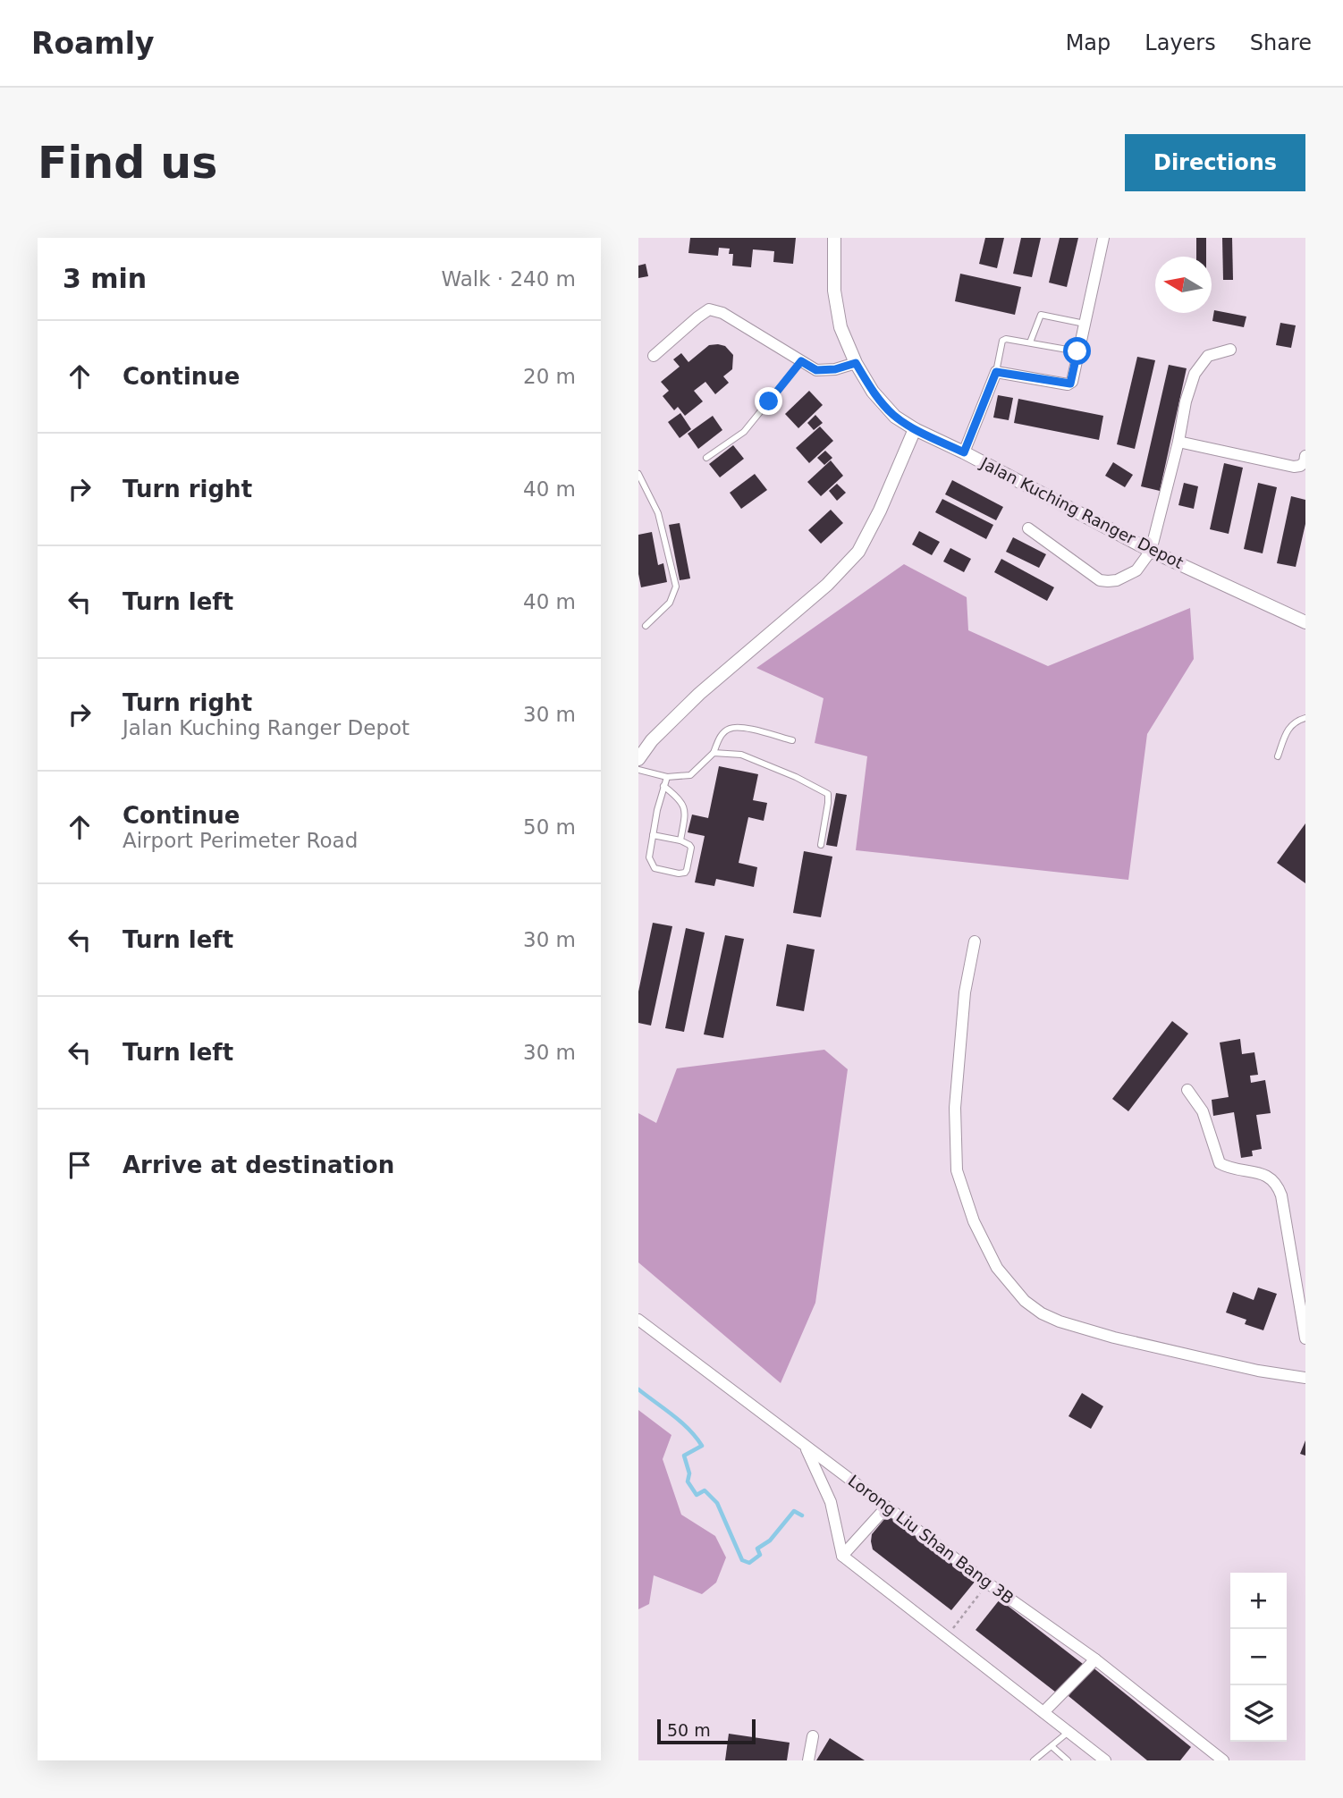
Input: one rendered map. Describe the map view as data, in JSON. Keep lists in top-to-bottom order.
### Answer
{
  "streets": {
    "street": ["Jalan Kuching Ranger Depot", "Lorong Liu Shan Bang 3B"]
  },
  "scale_bar": "50 m",
  "north": "left",
  "page": {
    "header": "Roamly",
    "nav": ["Map", "Layers", "Share"],
    "buttons": "Directions",
    "title": "Find us",
    "heading": ["3 min", "Walk · 240 m"],
    "list": [
      ["Continue", "20 m"],
      ["Turn right", "40 m"],
      ["Turn left", "40 m"],
      ["Turn right", "Jalan Kuching Ranger Depot", "30 m"],
      ["Continue", "Airport Perimeter Road", "50 m"],
      ["Turn left", "30 m"],
      ["Turn left", "30 m"],
      "Arrive at destination"
    ],
    "map_buttons": ["+", "−"],
    "scale": "50 m"
  }
}
